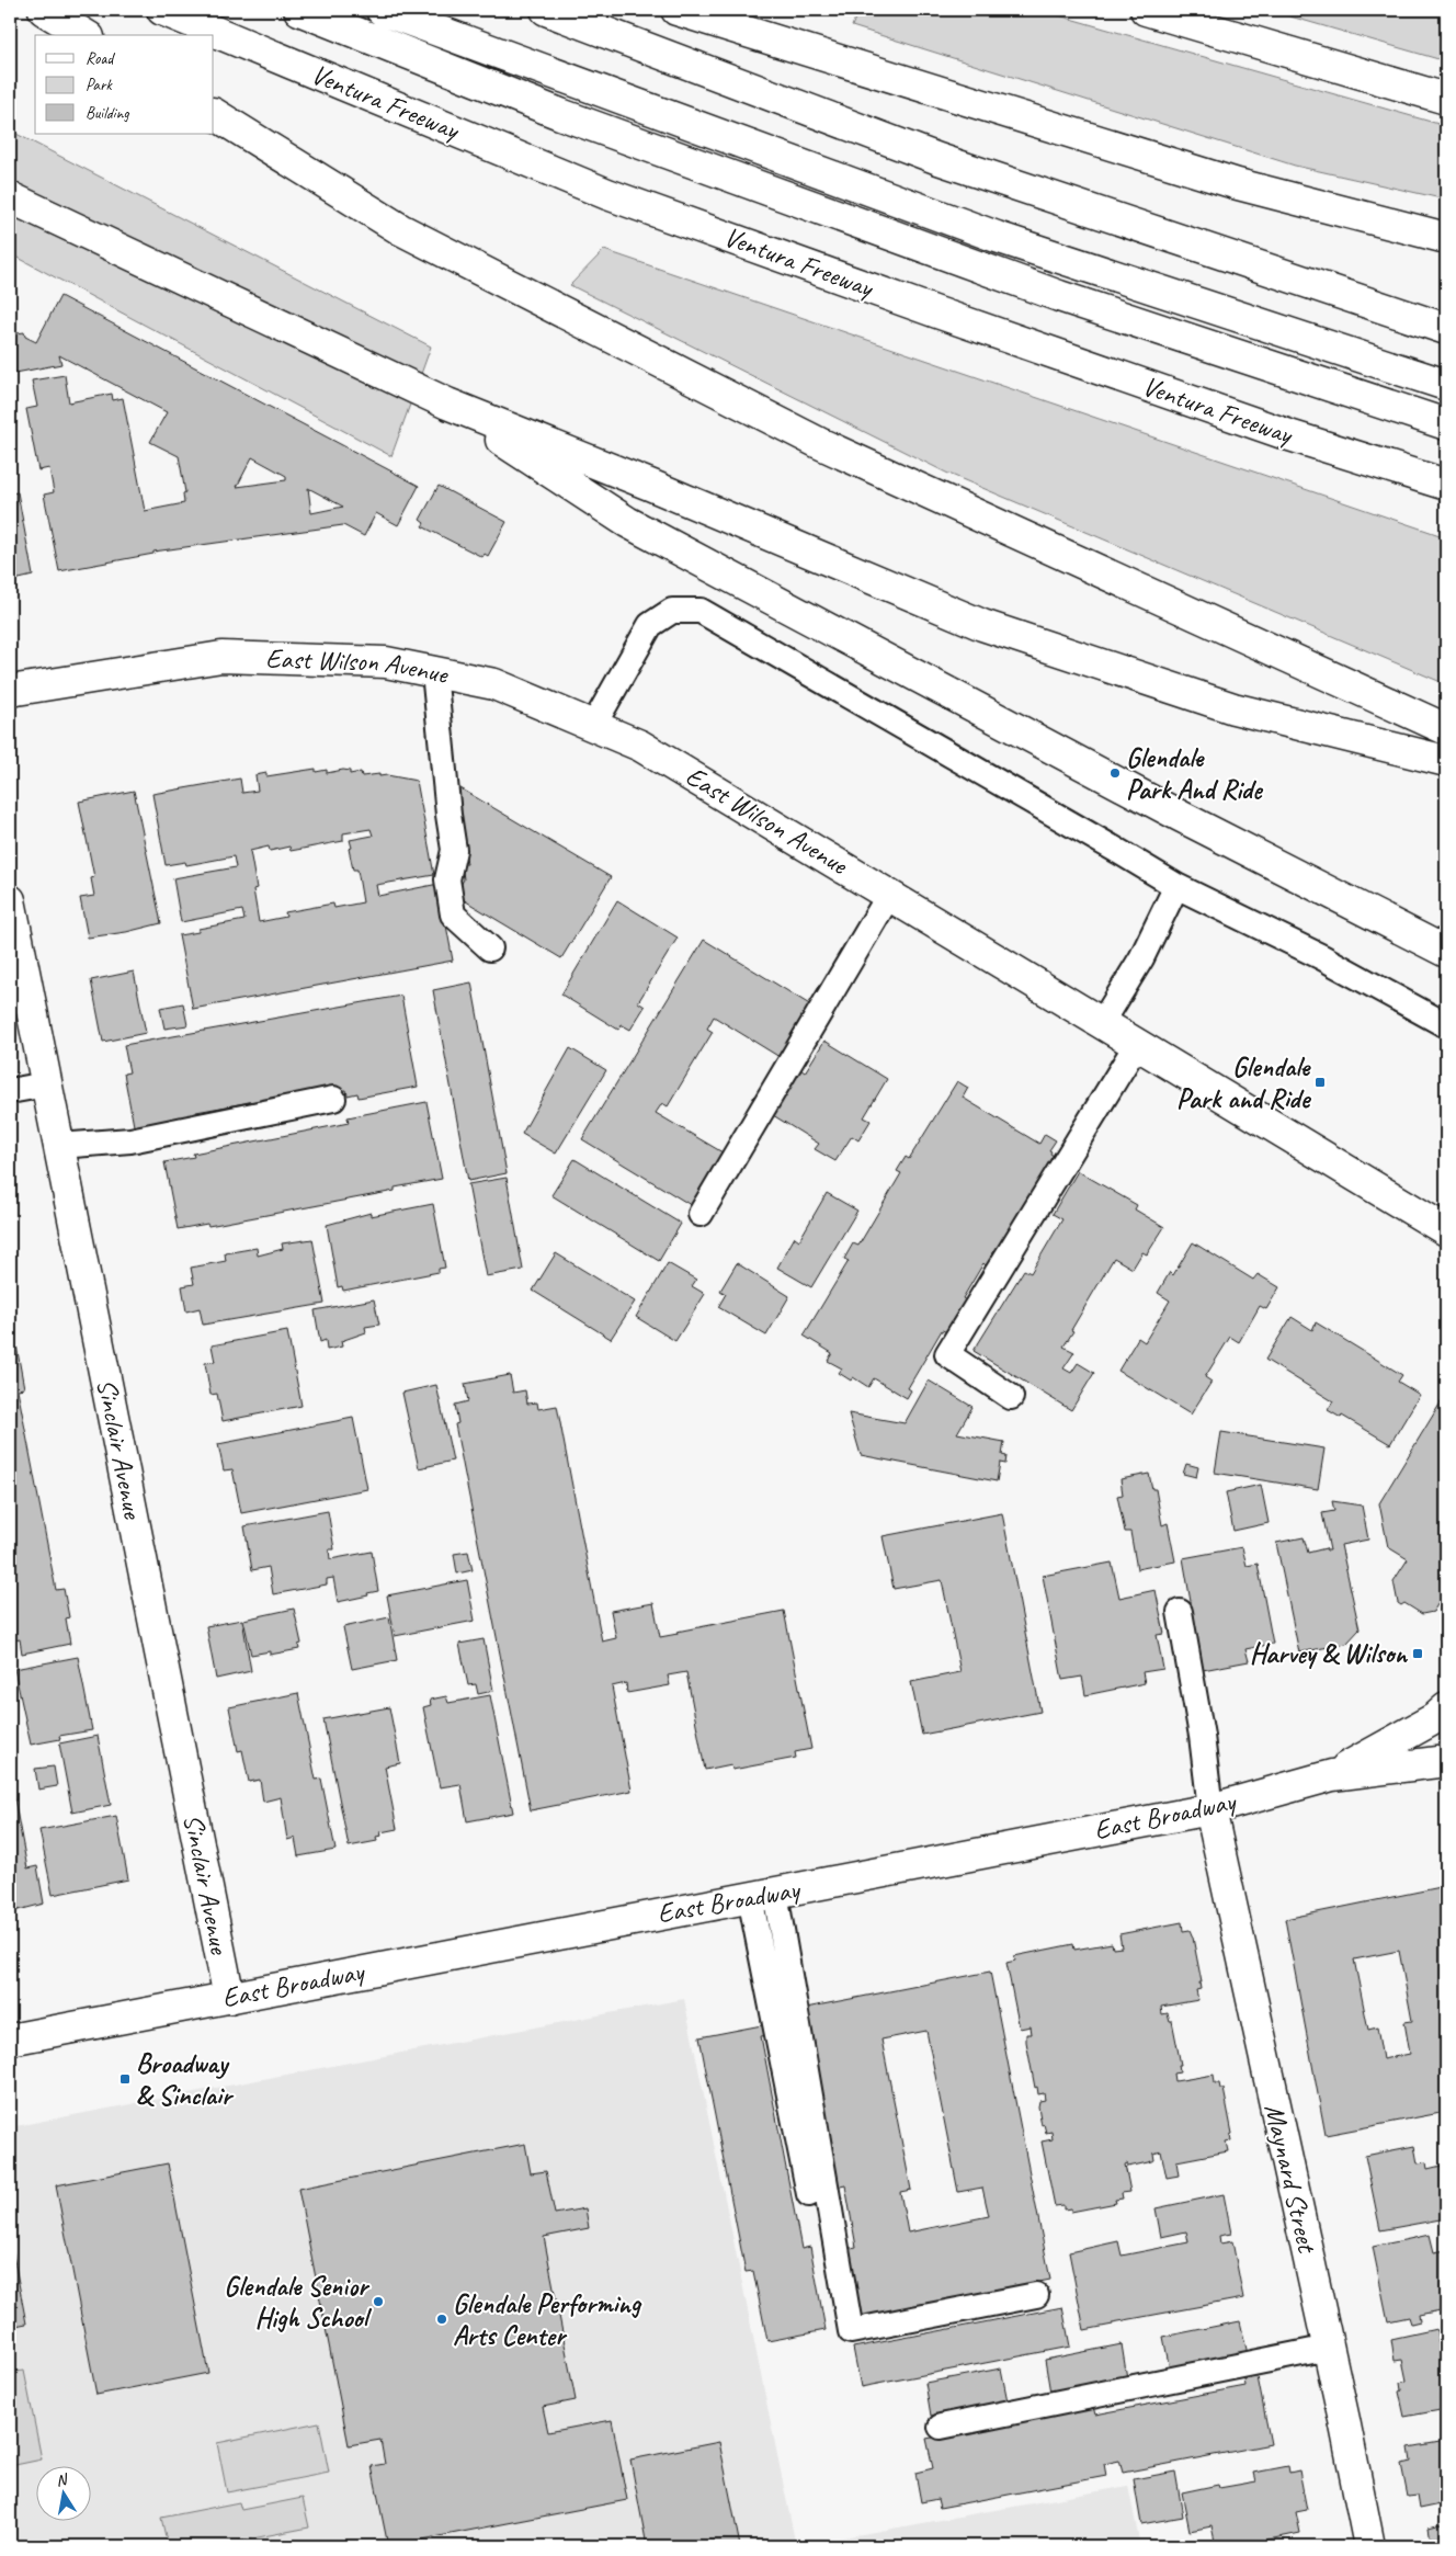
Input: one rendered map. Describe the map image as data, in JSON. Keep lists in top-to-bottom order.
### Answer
{
  "streets": {
    "main road": [
      "Ventura Freeway",
      "East Wilson Avenue",
      "Sinclair Avenue",
      "East Broadway",
      "Maynard Street"
    ]
  },
  "crossings": [
    ["Sinclair Avenue", "East Broadway"],
    ["East Broadway", "Maynard Street"]
  ],
  "places": {
    "other": ["Glendale Park And Ride", "Glendale Senior High School", "Glendale Performing Arts Center"],
    "transit": ["Glendale Park and Ride", "Harvey & Wilson", "Broadway & Sinclair"]
  },
  "legend": ["Road", "Park", "Building"],
  "north": "top"
}
